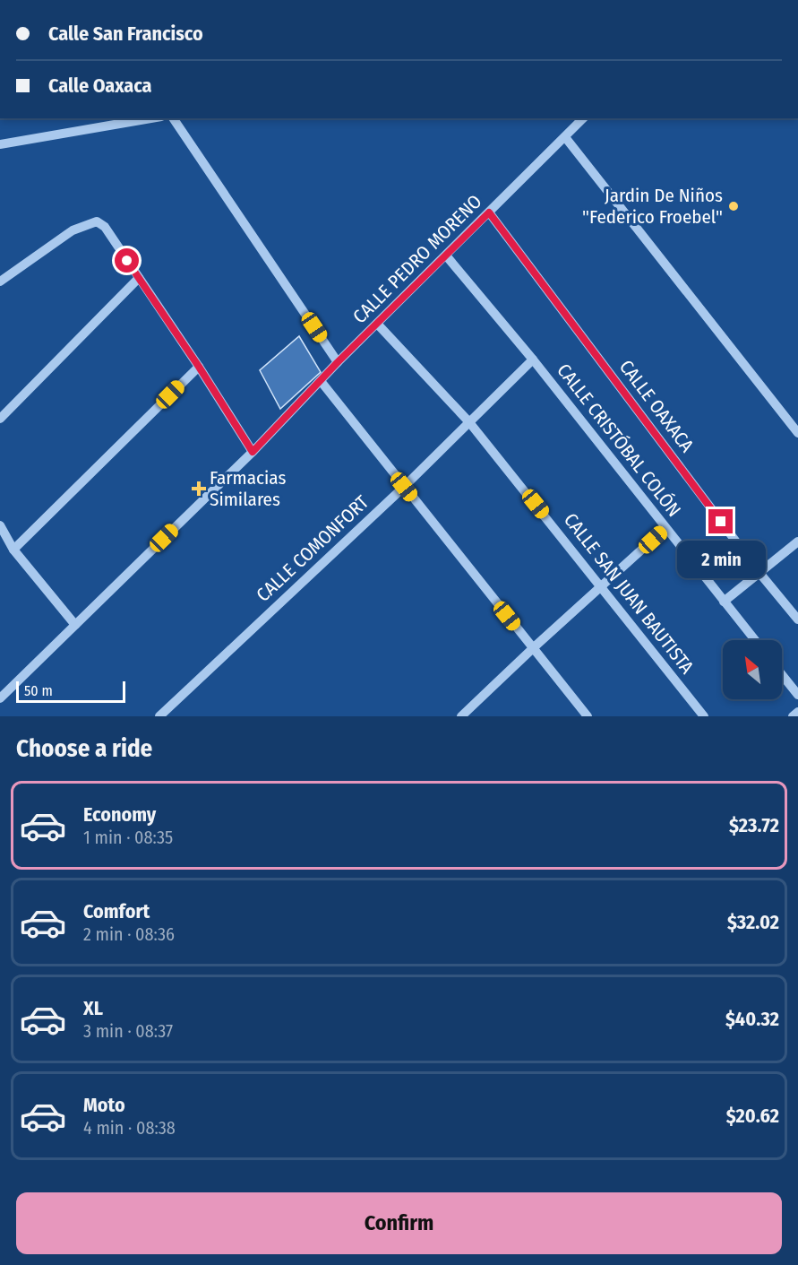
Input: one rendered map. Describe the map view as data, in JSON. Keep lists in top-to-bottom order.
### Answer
{
  "streets": {
    "street": [
      "CALLE PEDRO MORENO",
      "CALLE OAXACA",
      "CALLE CRISTÓBAL COLÓN",
      "CALLE COMONFORT",
      "CALLE SAN JUAN BAUTISTA"
    ]
  },
  "crossings": [
    ["CALLE PEDRO MORENO", "CALLE OAXACA"],
    ["CALLE PEDRO MORENO", "CALLE CRISTÓBAL COLÓN"],
    ["CALLE PEDRO MORENO", "CALLE SAN JUAN BAUTISTA"],
    ["CALLE CRISTÓBAL COLÓN", "CALLE COMONFORT"],
    ["CALLE COMONFORT", "CALLE SAN JUAN BAUTISTA"]
  ],
  "places": {
    "other": ["Jardin De Niños \"Federico Froebel\""],
    "health": ["Farmacias Similares"]
  },
  "scale_bar": "50 m",
  "north": "top left",
  "page": {
    "banner": ["Calle San Francisco", "Calle Oaxaca"],
    "bubble": "2 min",
    "scale": "50 m",
    "heading": "Choose a ride",
    "list": [
      {
        "name": "Economy",
        "note": "1 min · 08:35",
        "value": "$23.72"
      },
      {
        "name": "Comfort",
        "note": "2 min · 08:36",
        "value": "$32.02"
      },
      {
        "name": "XL",
        "note": "3 min · 08:37",
        "value": "$40.32"
      },
      {
        "name": "Moto",
        "note": "4 min · 08:38",
        "value": "$20.62"
      }
    ],
    "buttons": "Confirm"
  }
}
